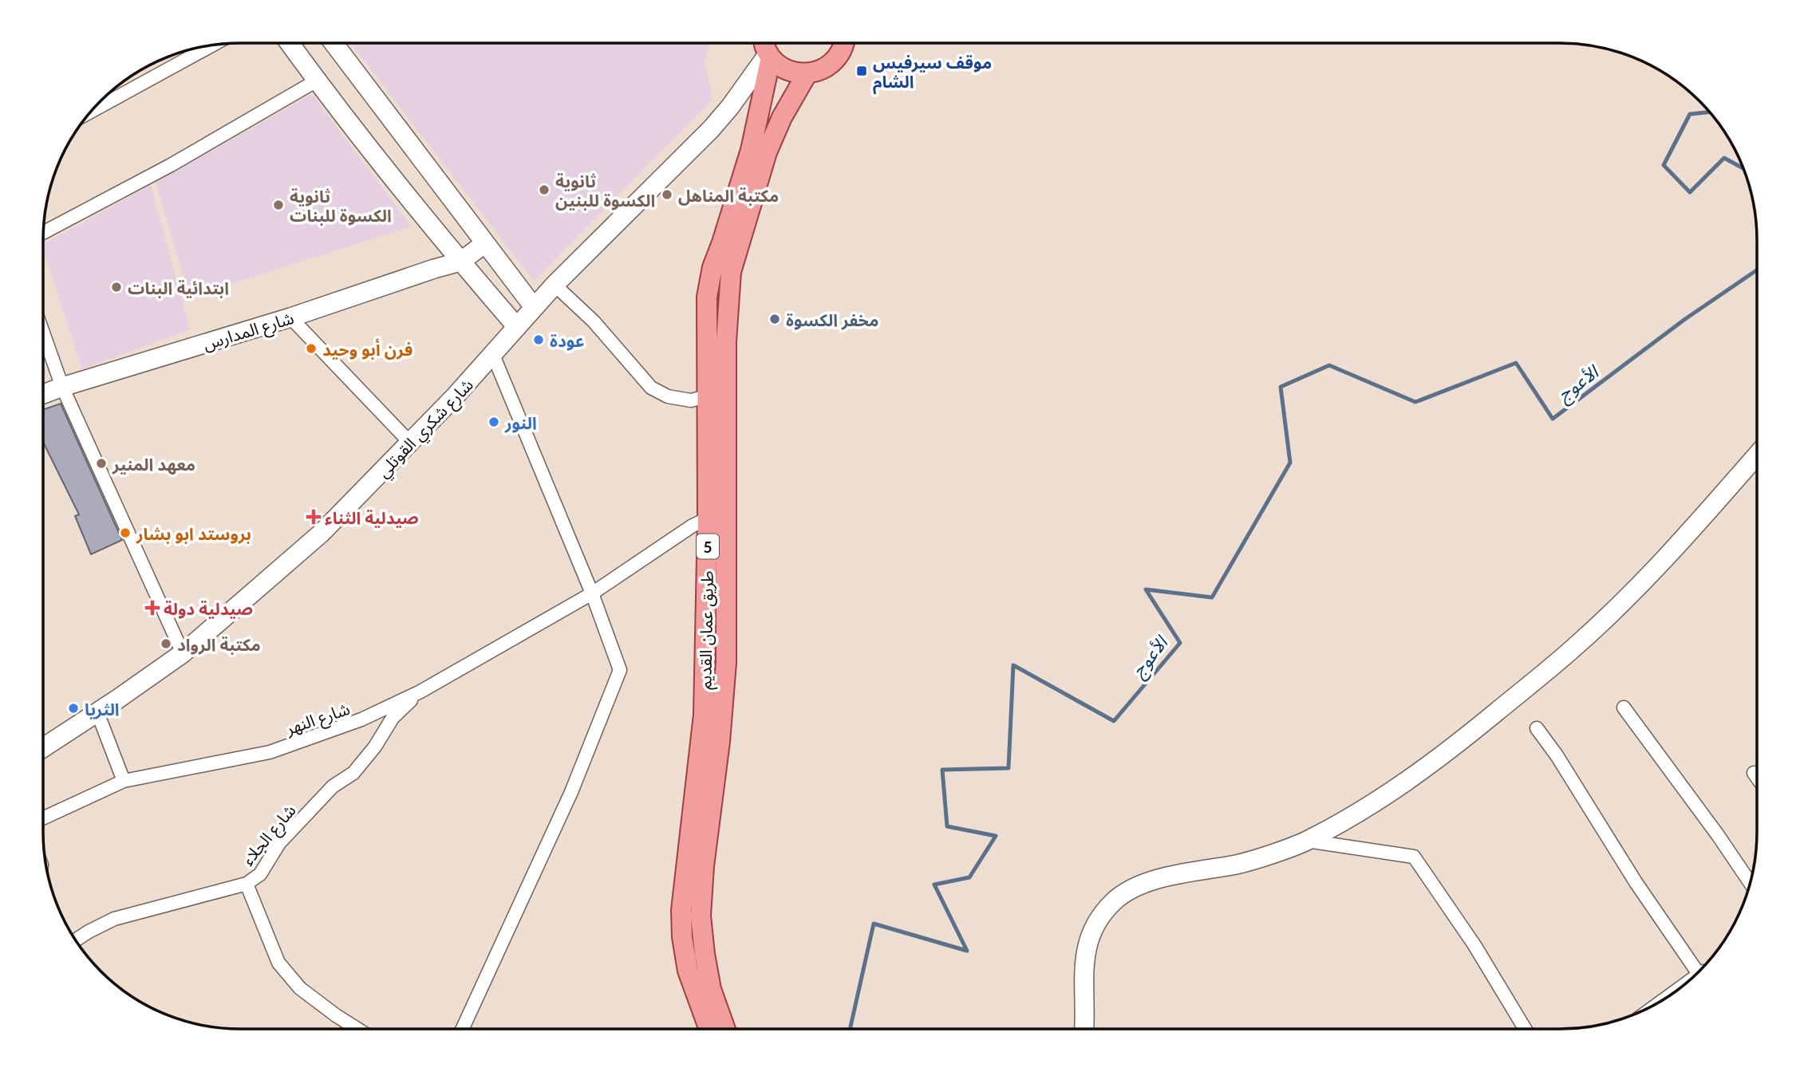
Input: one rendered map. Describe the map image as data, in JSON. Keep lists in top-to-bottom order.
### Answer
{
  "streets": {
    "main road": ["5", "طريق عمان القديم"],
    "street": [
      "شارع المدارس",
      "شارع شكري القوتلي",
      "شارع النهر",
      "شارع الجلاء"
    ]
  },
  "crossings": [
    ["شارع شكري القوتلي", "طريق عمان القديم"],
    ["طريق عمان القديم", "شارع النهر"],
    ["شارع النهر", "شارع الجلاء"]
  ],
  "water": ["الأعوج"],
  "places": {
    "transit": ["موقف سيرفيس الشام"],
    "other": [
      "ثانوية الكسوة للبنين",
      "مكتبة المناهل",
      "ثانوية الكسوة للبنات",
      "ابتدائية البنات",
      "مخفر الكسوة",
      "عودة",
      "فرن أبو وحيد",
      "النور",
      "معهد المنير",
      "بروستد ابو بشار",
      "مكتبة الرواد",
      "الثريا"
    ],
    "health": ["صيدلية الثناء", "صيدلية دولة"]
  }
}
